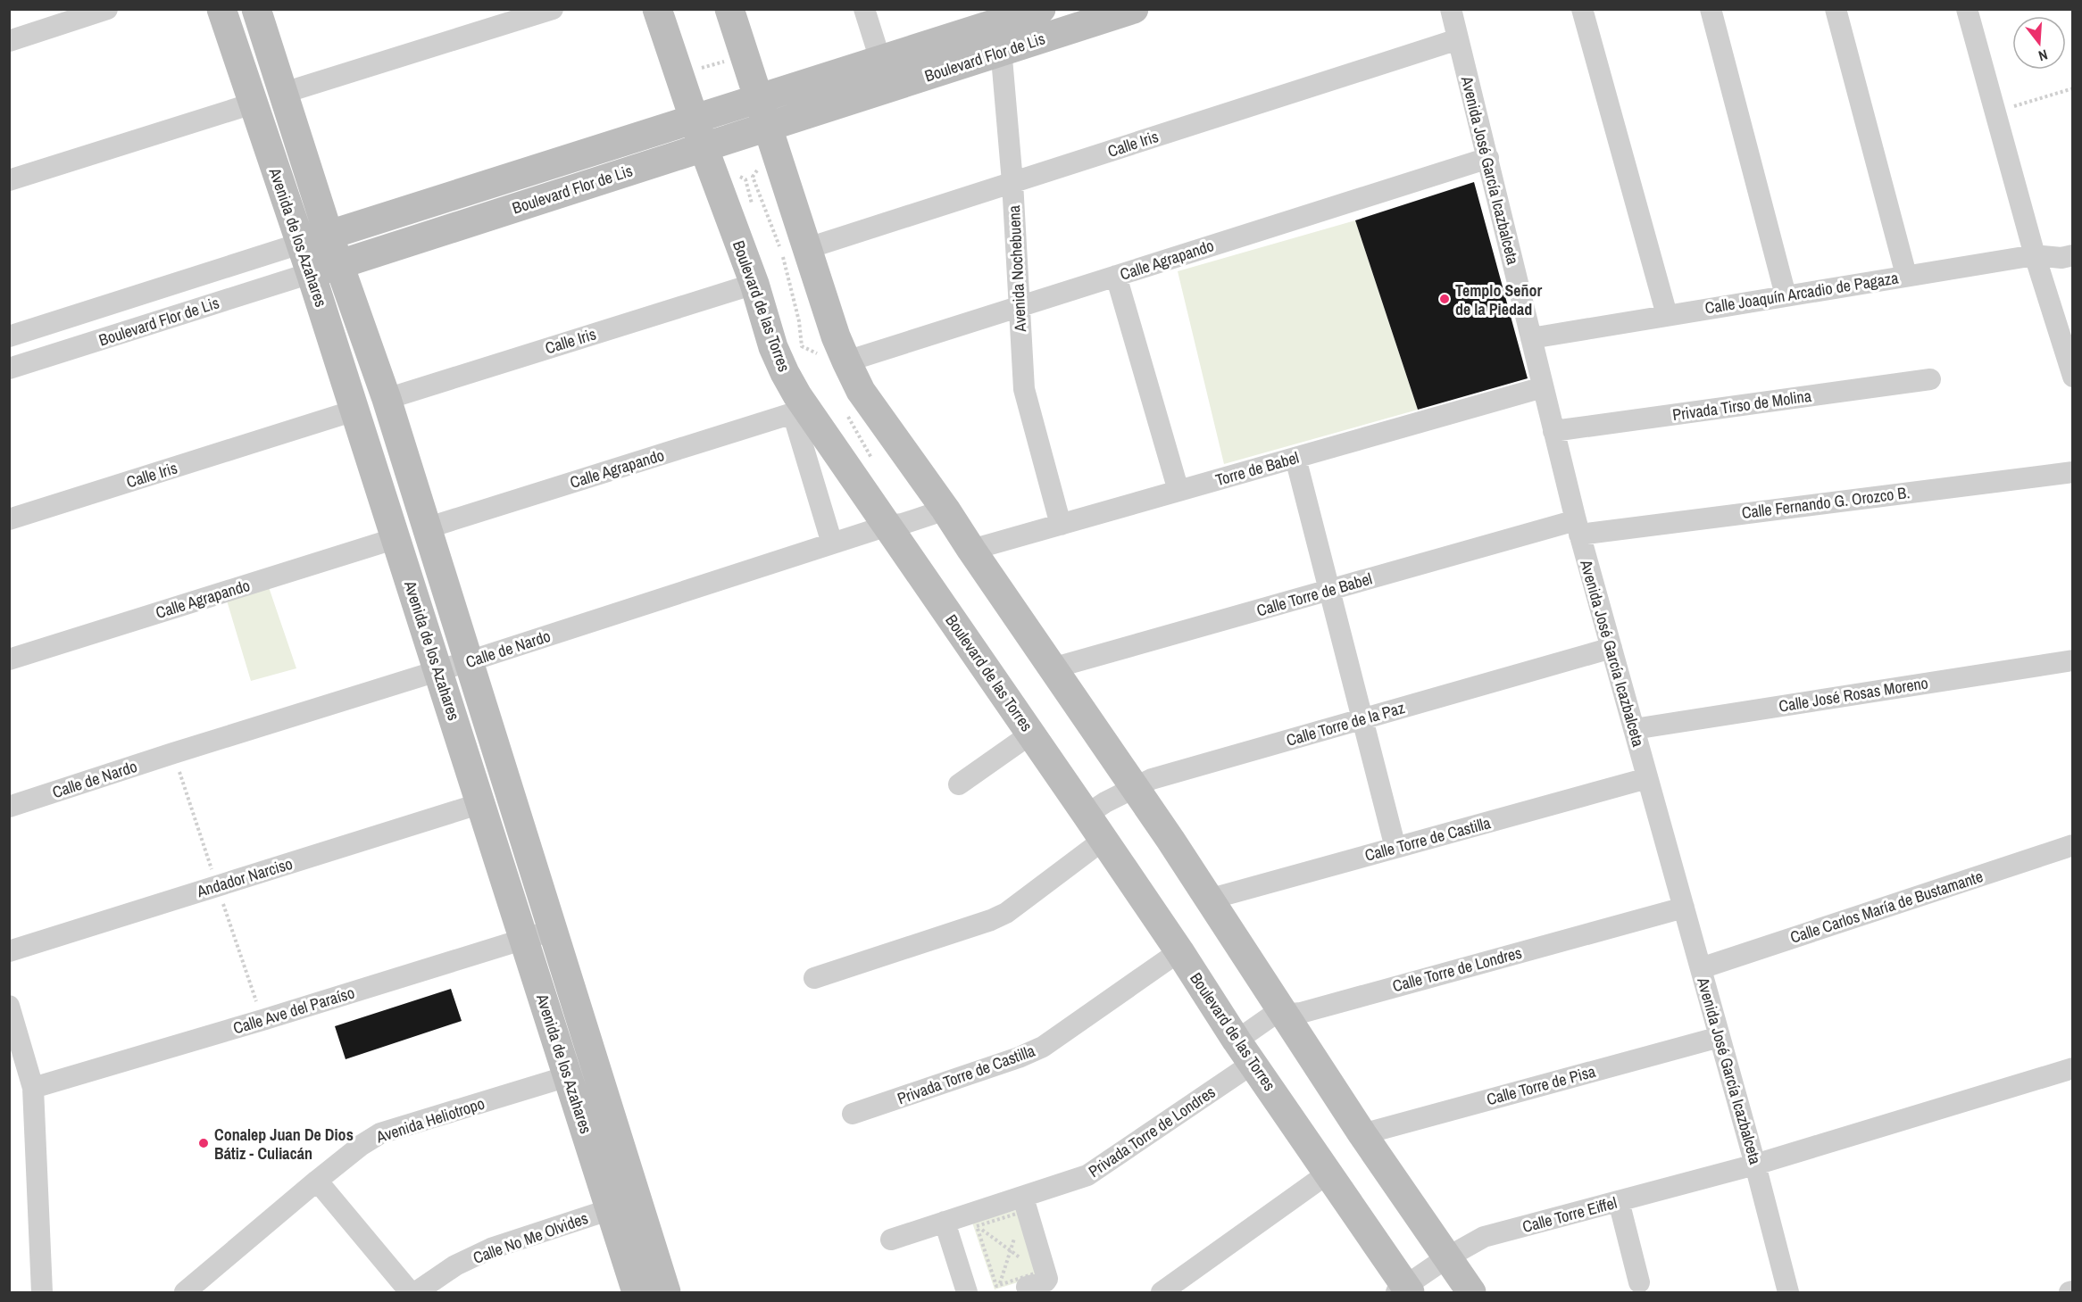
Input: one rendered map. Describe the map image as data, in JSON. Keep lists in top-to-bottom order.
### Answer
{
  "streets": {
    "street": [
      "Boulevard Flor de Lis",
      "Calle Iris",
      "Avenida José García Icazbalceta",
      "Avenida de los Azahares",
      "Calle Agrapando",
      "Avenida Nochebuena",
      "Calle Joaquín Arcadio de Pagaza",
      "Boulevard de las Torres",
      "Privada Tirso de Molina",
      "Torre de Babel",
      "Calle Fernando G. Orozco B.",
      "Calle Torre de Babel",
      "Calle de Nardo",
      "Calle José Rosas Moreno",
      "Calle Torre de la Paz",
      "Calle Torre de Castilla",
      "Andador Narciso",
      "Calle Carlos María de Bustamante",
      "Calle Torre de Londres",
      "Calle Ave del Paraíso",
      "Privada Torre de Castilla",
      "Calle Torre de Pisa",
      "Avenida Heliotropo",
      "Privada Torre de Londres",
      "Calle Torre Eiffel",
      "Calle No Me Olvides"
    ]
  },
  "crossings": [
    ["Boulevard Flor de Lis", "Avenida de los Azahares"],
    ["Boulevard Flor de Lis", "Avenida Nochebuena"],
    ["Boulevard Flor de Lis", "Boulevard de las Torres"],
    ["Calle Iris", "Avenida José García Icazbalceta"],
    ["Calle Iris", "Avenida de los Azahares"],
    ["Calle Iris", "Avenida Nochebuena"],
    ["Calle Iris", "Boulevard de las Torres"],
    ["Avenida José García Icazbalceta", "Calle Agrapando"],
    ["Avenida José García Icazbalceta", "Calle Joaquín Arcadio de Pagaza"],
    ["Avenida José García Icazbalceta", "Privada Tirso de Molina"],
    ["Avenida José García Icazbalceta", "Torre de Babel"],
    ["Avenida José García Icazbalceta", "Calle Fernando G. Orozco B."],
    ["Avenida José García Icazbalceta", "Calle Torre de Babel"],
    ["Avenida José García Icazbalceta", "Calle José Rosas Moreno"],
    ["Avenida José García Icazbalceta", "Calle Torre de la Paz"],
    ["Avenida José García Icazbalceta", "Calle Torre de Castilla"],
    ["Avenida José García Icazbalceta", "Calle Carlos María de Bustamante"],
    ["Avenida José García Icazbalceta", "Calle Torre de Londres"],
    ["Avenida José García Icazbalceta", "Calle Torre de Pisa"],
    ["Avenida José García Icazbalceta", "Calle Torre Eiffel"],
    ["Avenida de los Azahares", "Calle Agrapando"],
    ["Avenida de los Azahares", "Calle de Nardo"],
    ["Avenida de los Azahares", "Andador Narciso"],
    ["Avenida de los Azahares", "Calle Ave del Paraíso"],
    ["Avenida de los Azahares", "Avenida Heliotropo"],
    ["Avenida de los Azahares", "Calle No Me Olvides"],
    ["Calle Agrapando", "Avenida Nochebuena"],
    ["Calle Agrapando", "Boulevard de las Torres"],
    ["Avenida Nochebuena", "Torre de Babel"],
    ["Boulevard de las Torres", "Calle de Nardo"],
    ["Boulevard de las Torres", "Calle Torre de la Paz"],
    ["Boulevard de las Torres", "Calle Torre de Londres"],
    ["Boulevard de las Torres", "Privada Torre de Castilla"],
    ["Boulevard de las Torres", "Privada Torre de Londres"],
    ["Boulevard de las Torres", "Calle Torre Eiffel"],
    ["Calle Fernando G. Orozco B.", "Calle Torre de Babel"],
    ["Calle Torre de Londres", "Privada Torre de Londres"],
    ["Avenida Heliotropo", "Calle No Me Olvides"]
  ],
  "places": ["Templo Señor de la Piedad", "Conalep Juan De Dios Bátiz - Culiacán"],
  "north": "bottom"
}
